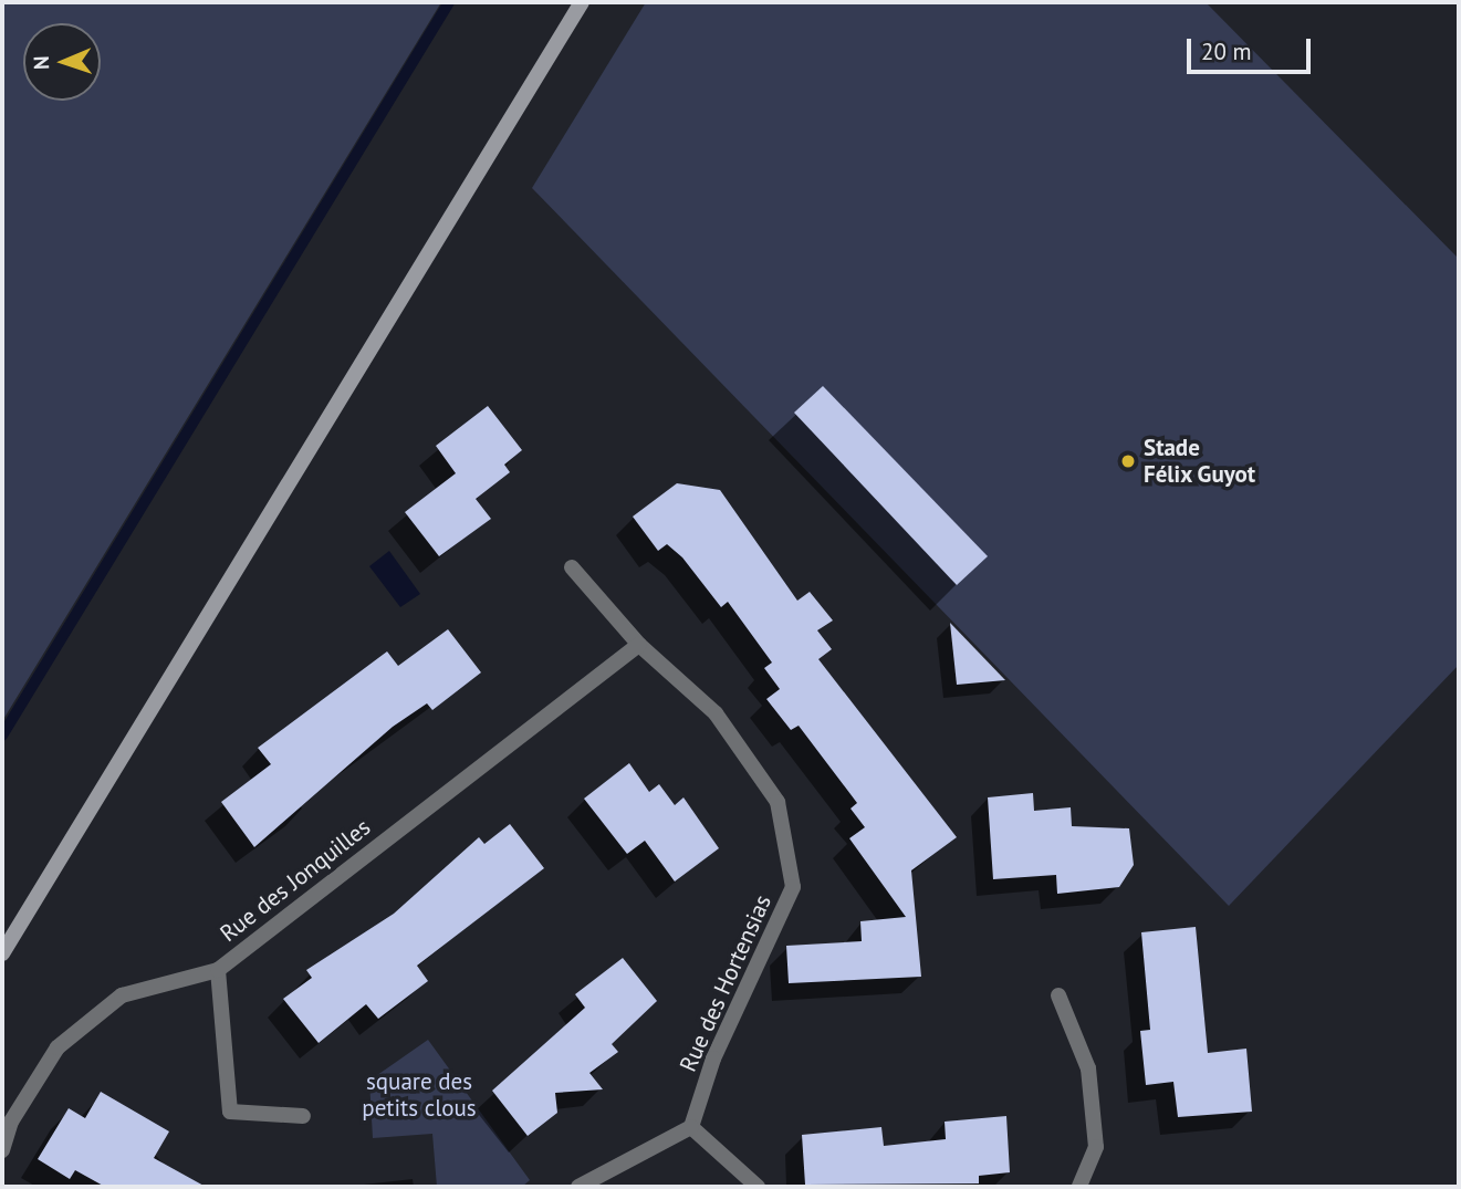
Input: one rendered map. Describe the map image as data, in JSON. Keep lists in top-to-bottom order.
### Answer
{
  "streets": {
    "street": ["Rue des Jonquilles", "Rue des Hortensias"]
  },
  "crossings": [
    ["Rue des Jonquilles", "Rue des Hortensias"]
  ],
  "parks": ["square des petits clous"],
  "places": ["Stade Félix Guyot"],
  "scale_bar": "20 m",
  "north": "left"
}
